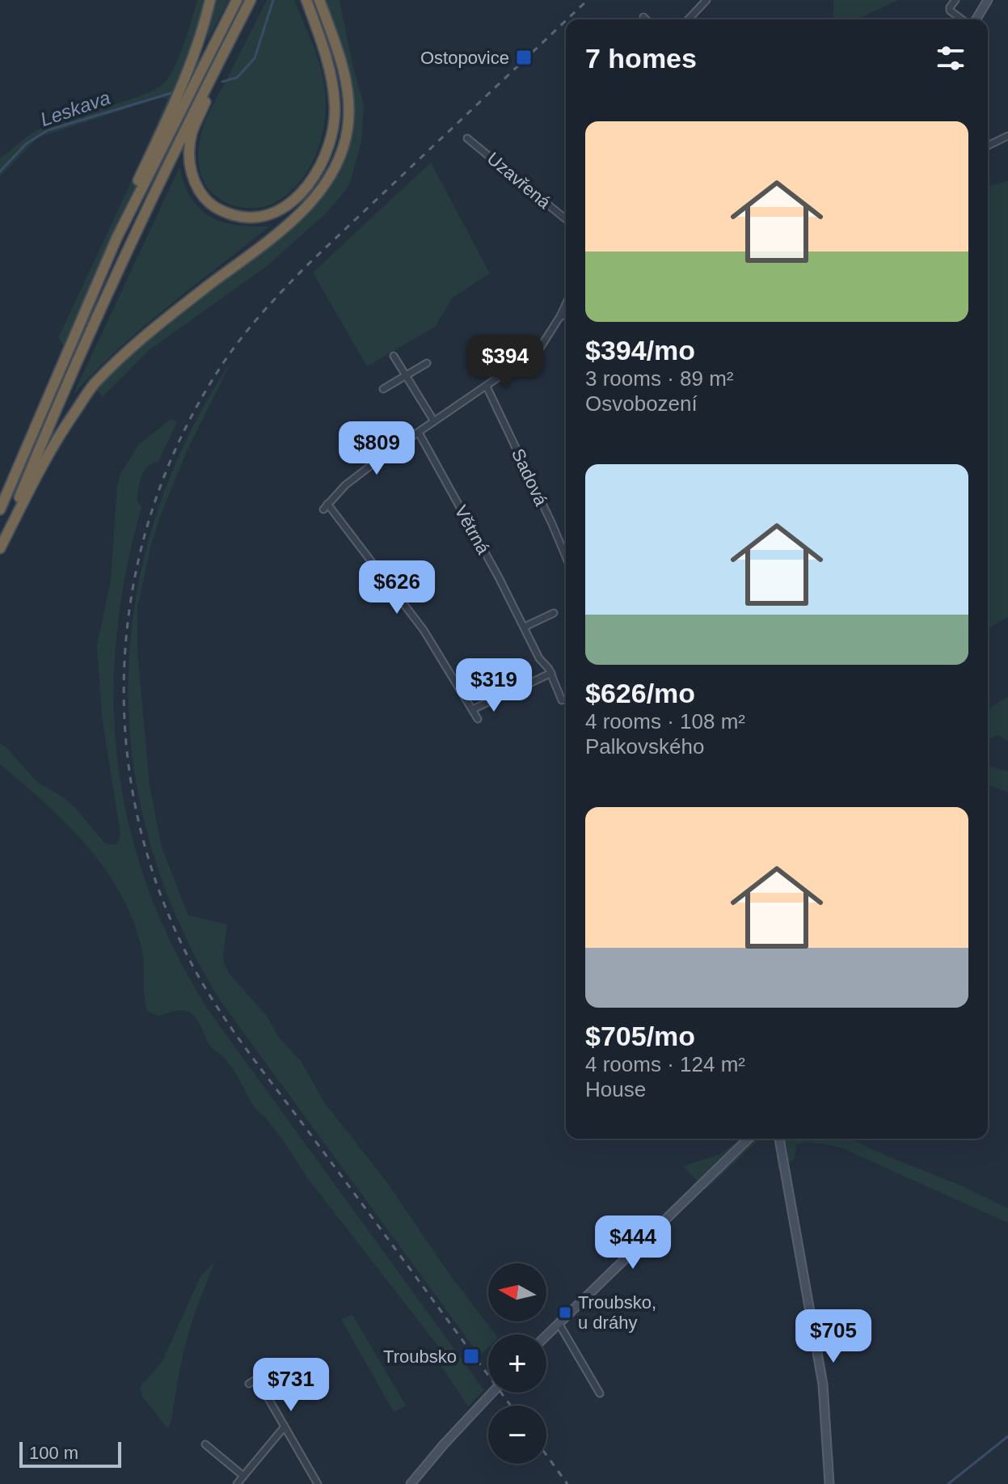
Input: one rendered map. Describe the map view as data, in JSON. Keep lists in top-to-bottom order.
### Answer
{
  "streets": {
    "street": ["Uzavřená", "Sadová", "Větrná"]
  },
  "water": ["Leskava"],
  "places": {
    "transit": ["Ostopovice", "Troubsko, u dráhy", "Troubsko"]
  },
  "scale_bar": "100 m",
  "north": "left",
  "page": {
    "heading": "7 homes",
    "list": [
      {
        "name": "$394/mo",
        "note": "3 rooms · 89 m² · Osvobození"
      },
      {
        "name": "$626/mo",
        "note": "4 rooms · 108 m² · Palkovského"
      },
      {
        "name": "$705/mo",
        "note": "4 rooms · 124 m² · House"
      }
    ],
    "price": [
      "$394",
      "$809",
      "$626",
      "$319",
      "$444",
      "$705",
      "$731"
    ],
    "map_buttons": ["+", "−"],
    "scale": "100 m"
  }
}
